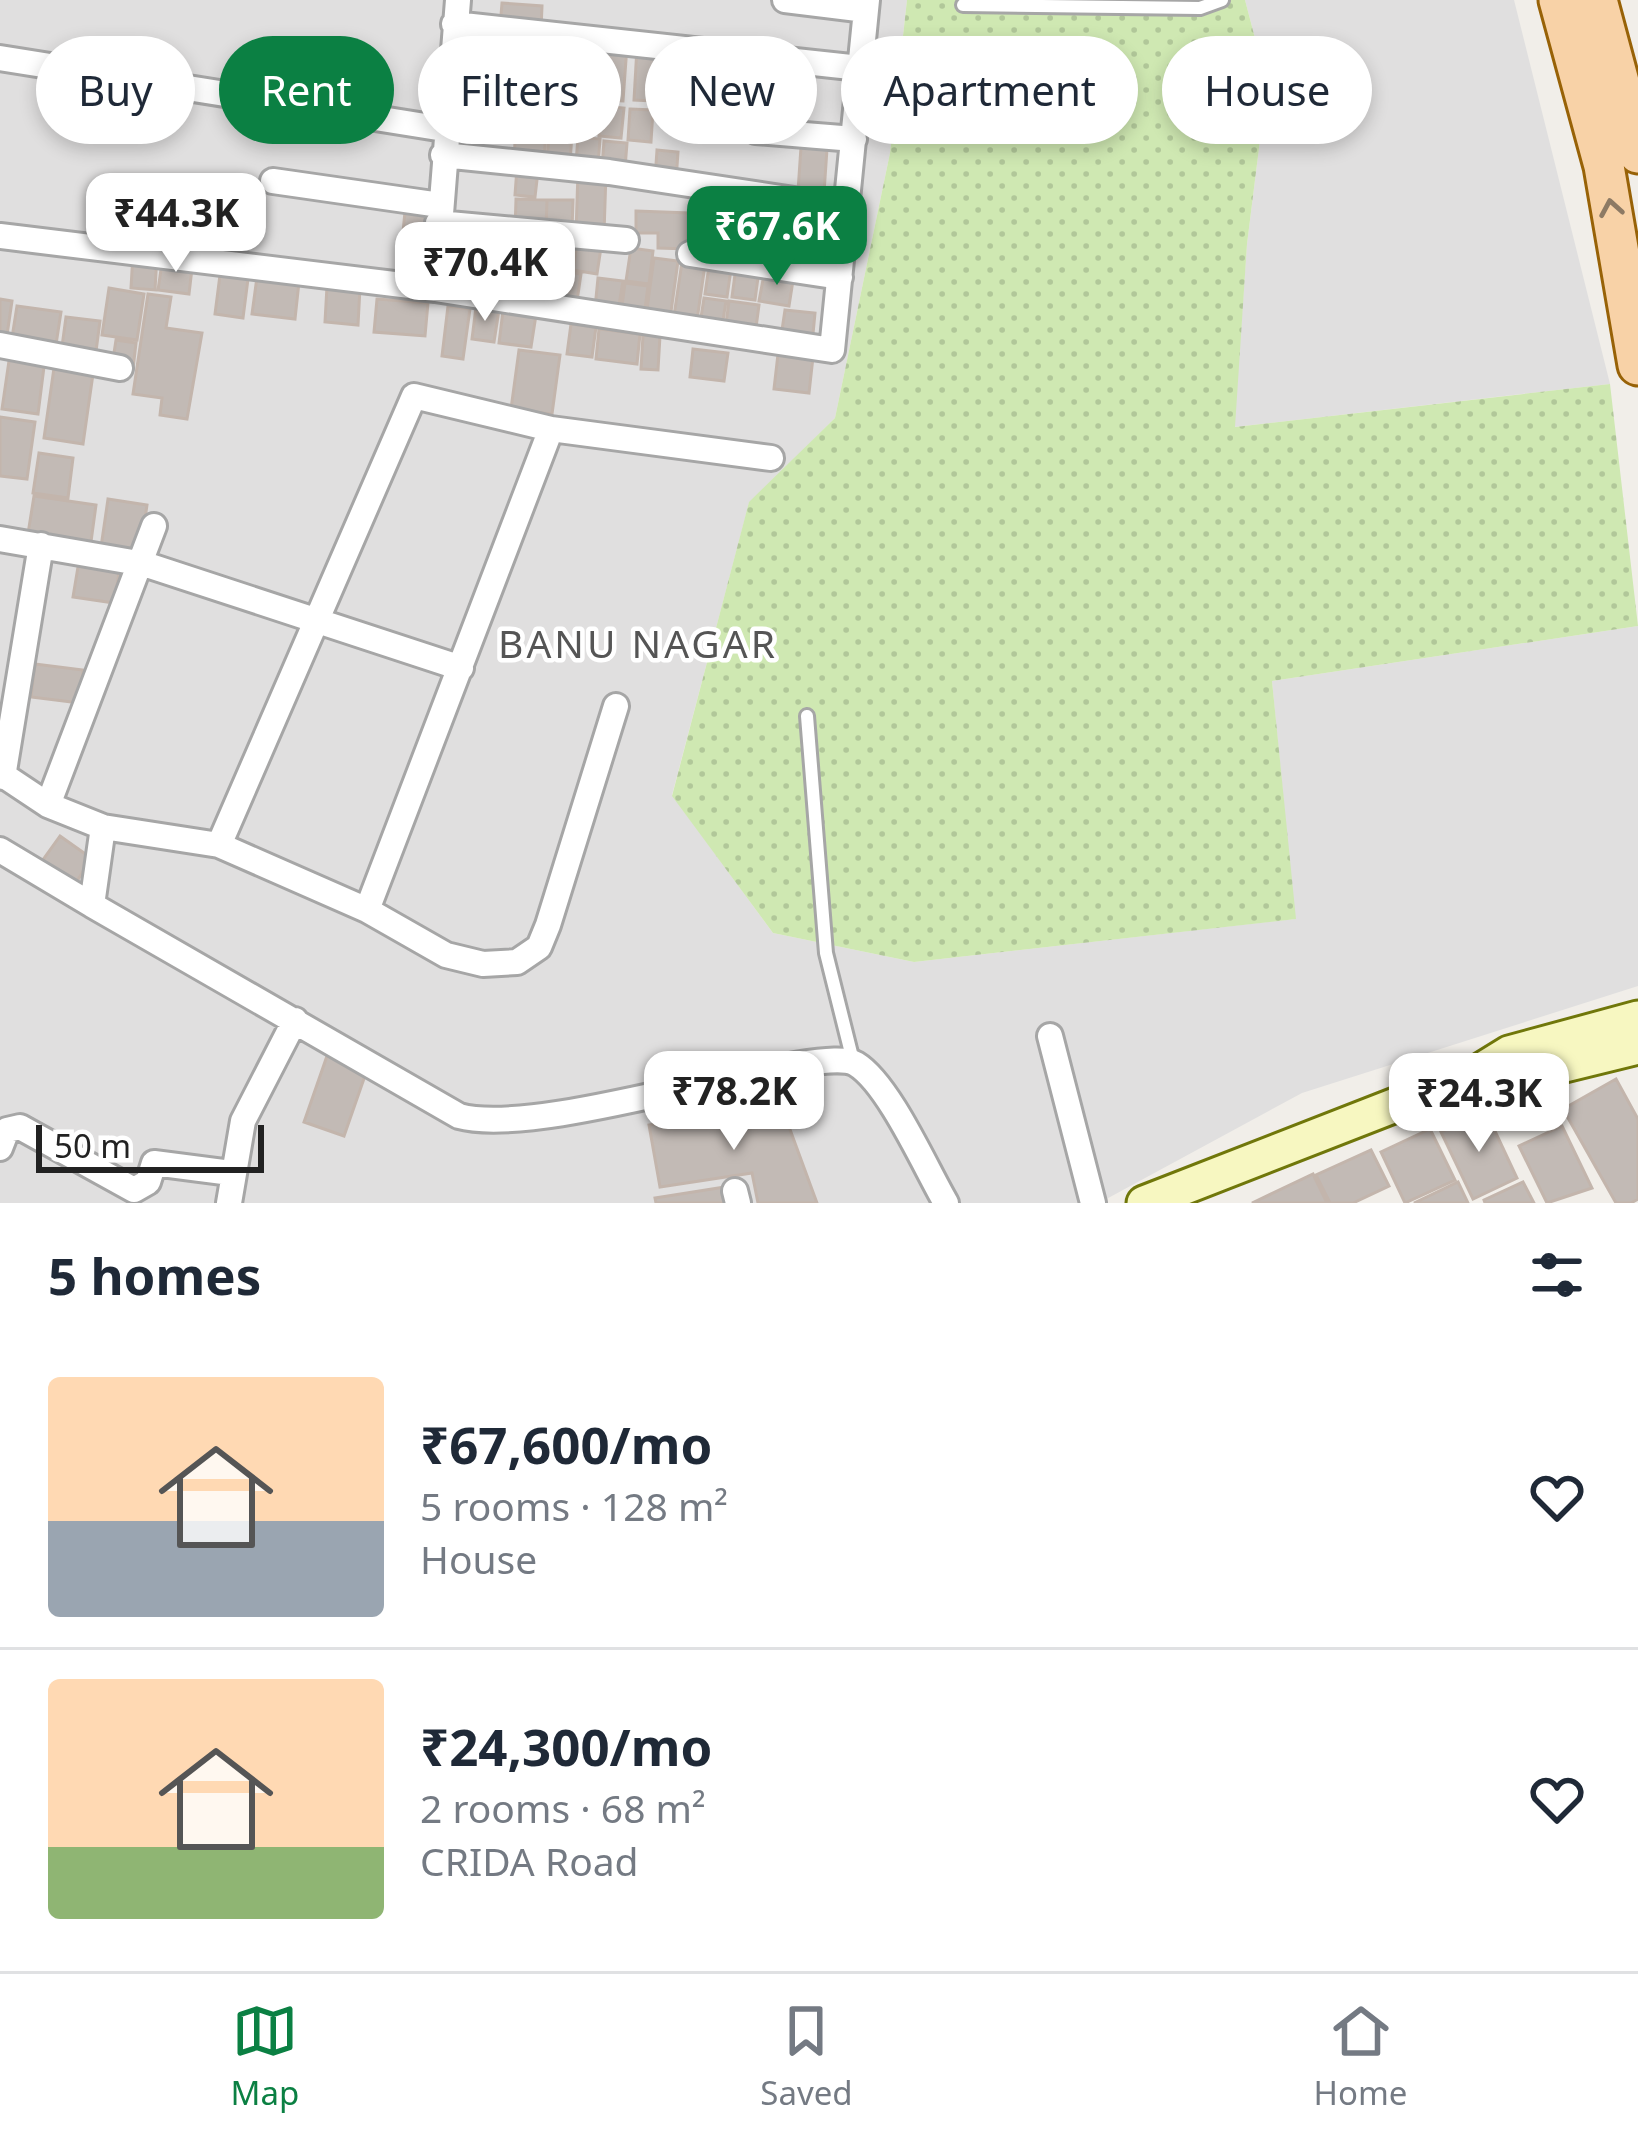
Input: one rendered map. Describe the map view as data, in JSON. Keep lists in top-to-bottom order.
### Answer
{
  "districts": ["BANU NAGAR"],
  "scale_bar": "50 m",
  "page": {
    "chip": [
      "Buy",
      "Rent",
      "Filters",
      "New",
      "Apartment",
      "House"
    ],
    "price": [
      "₹44.3K",
      "₹67.6K",
      "₹70.4K",
      "₹78.2K",
      "₹24.3K"
    ],
    "scale": "50 m",
    "heading": "5 homes",
    "list": [
      {
        "name": "₹67,600/mo",
        "note": "5 rooms · 128 m² · House"
      },
      {
        "name": "₹24,300/mo",
        "note": "2 rooms · 68 m² · CRIDA Road"
      }
    ],
    "tabs": ["Map", "Saved", "Home"]
  }
}
